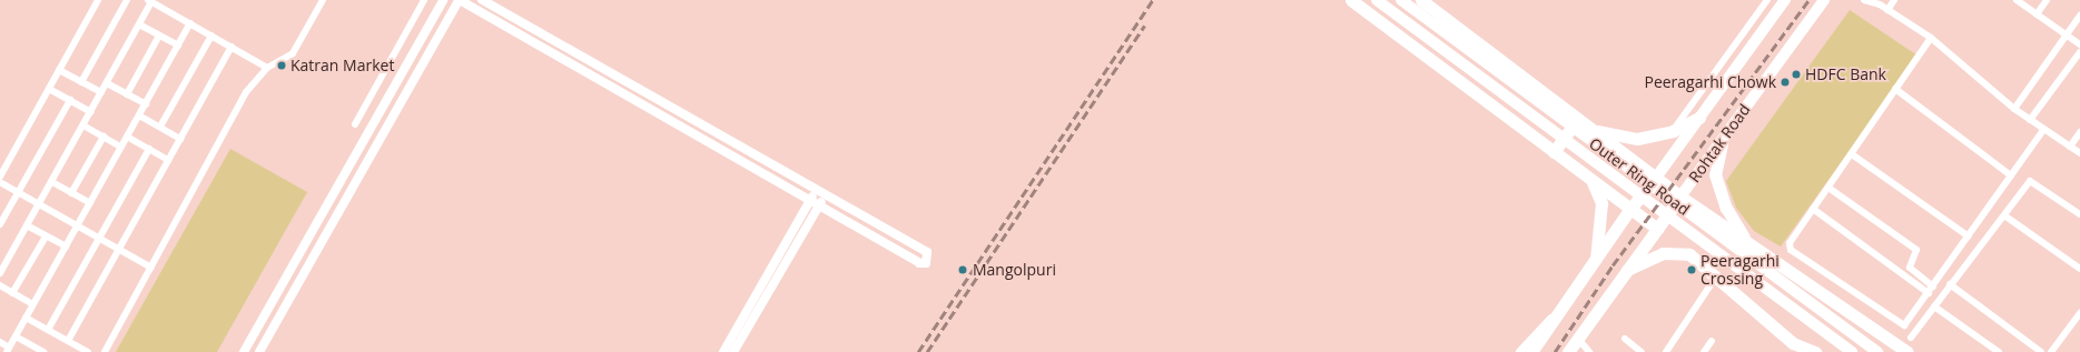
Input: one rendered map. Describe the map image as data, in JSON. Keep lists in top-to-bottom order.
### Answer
{
  "streets": {
    "highway": ["Rohtak Road", "Outer Ring Road"]
  },
  "crossings": [
    ["Rohtak Road", "Outer Ring Road"]
  ],
  "places": [
    "Katran Market",
    "HDFC Bank",
    "Peeragarhi Chowk",
    "Mangolpuri",
    "Peeragarhi Crossing"
  ]
}
